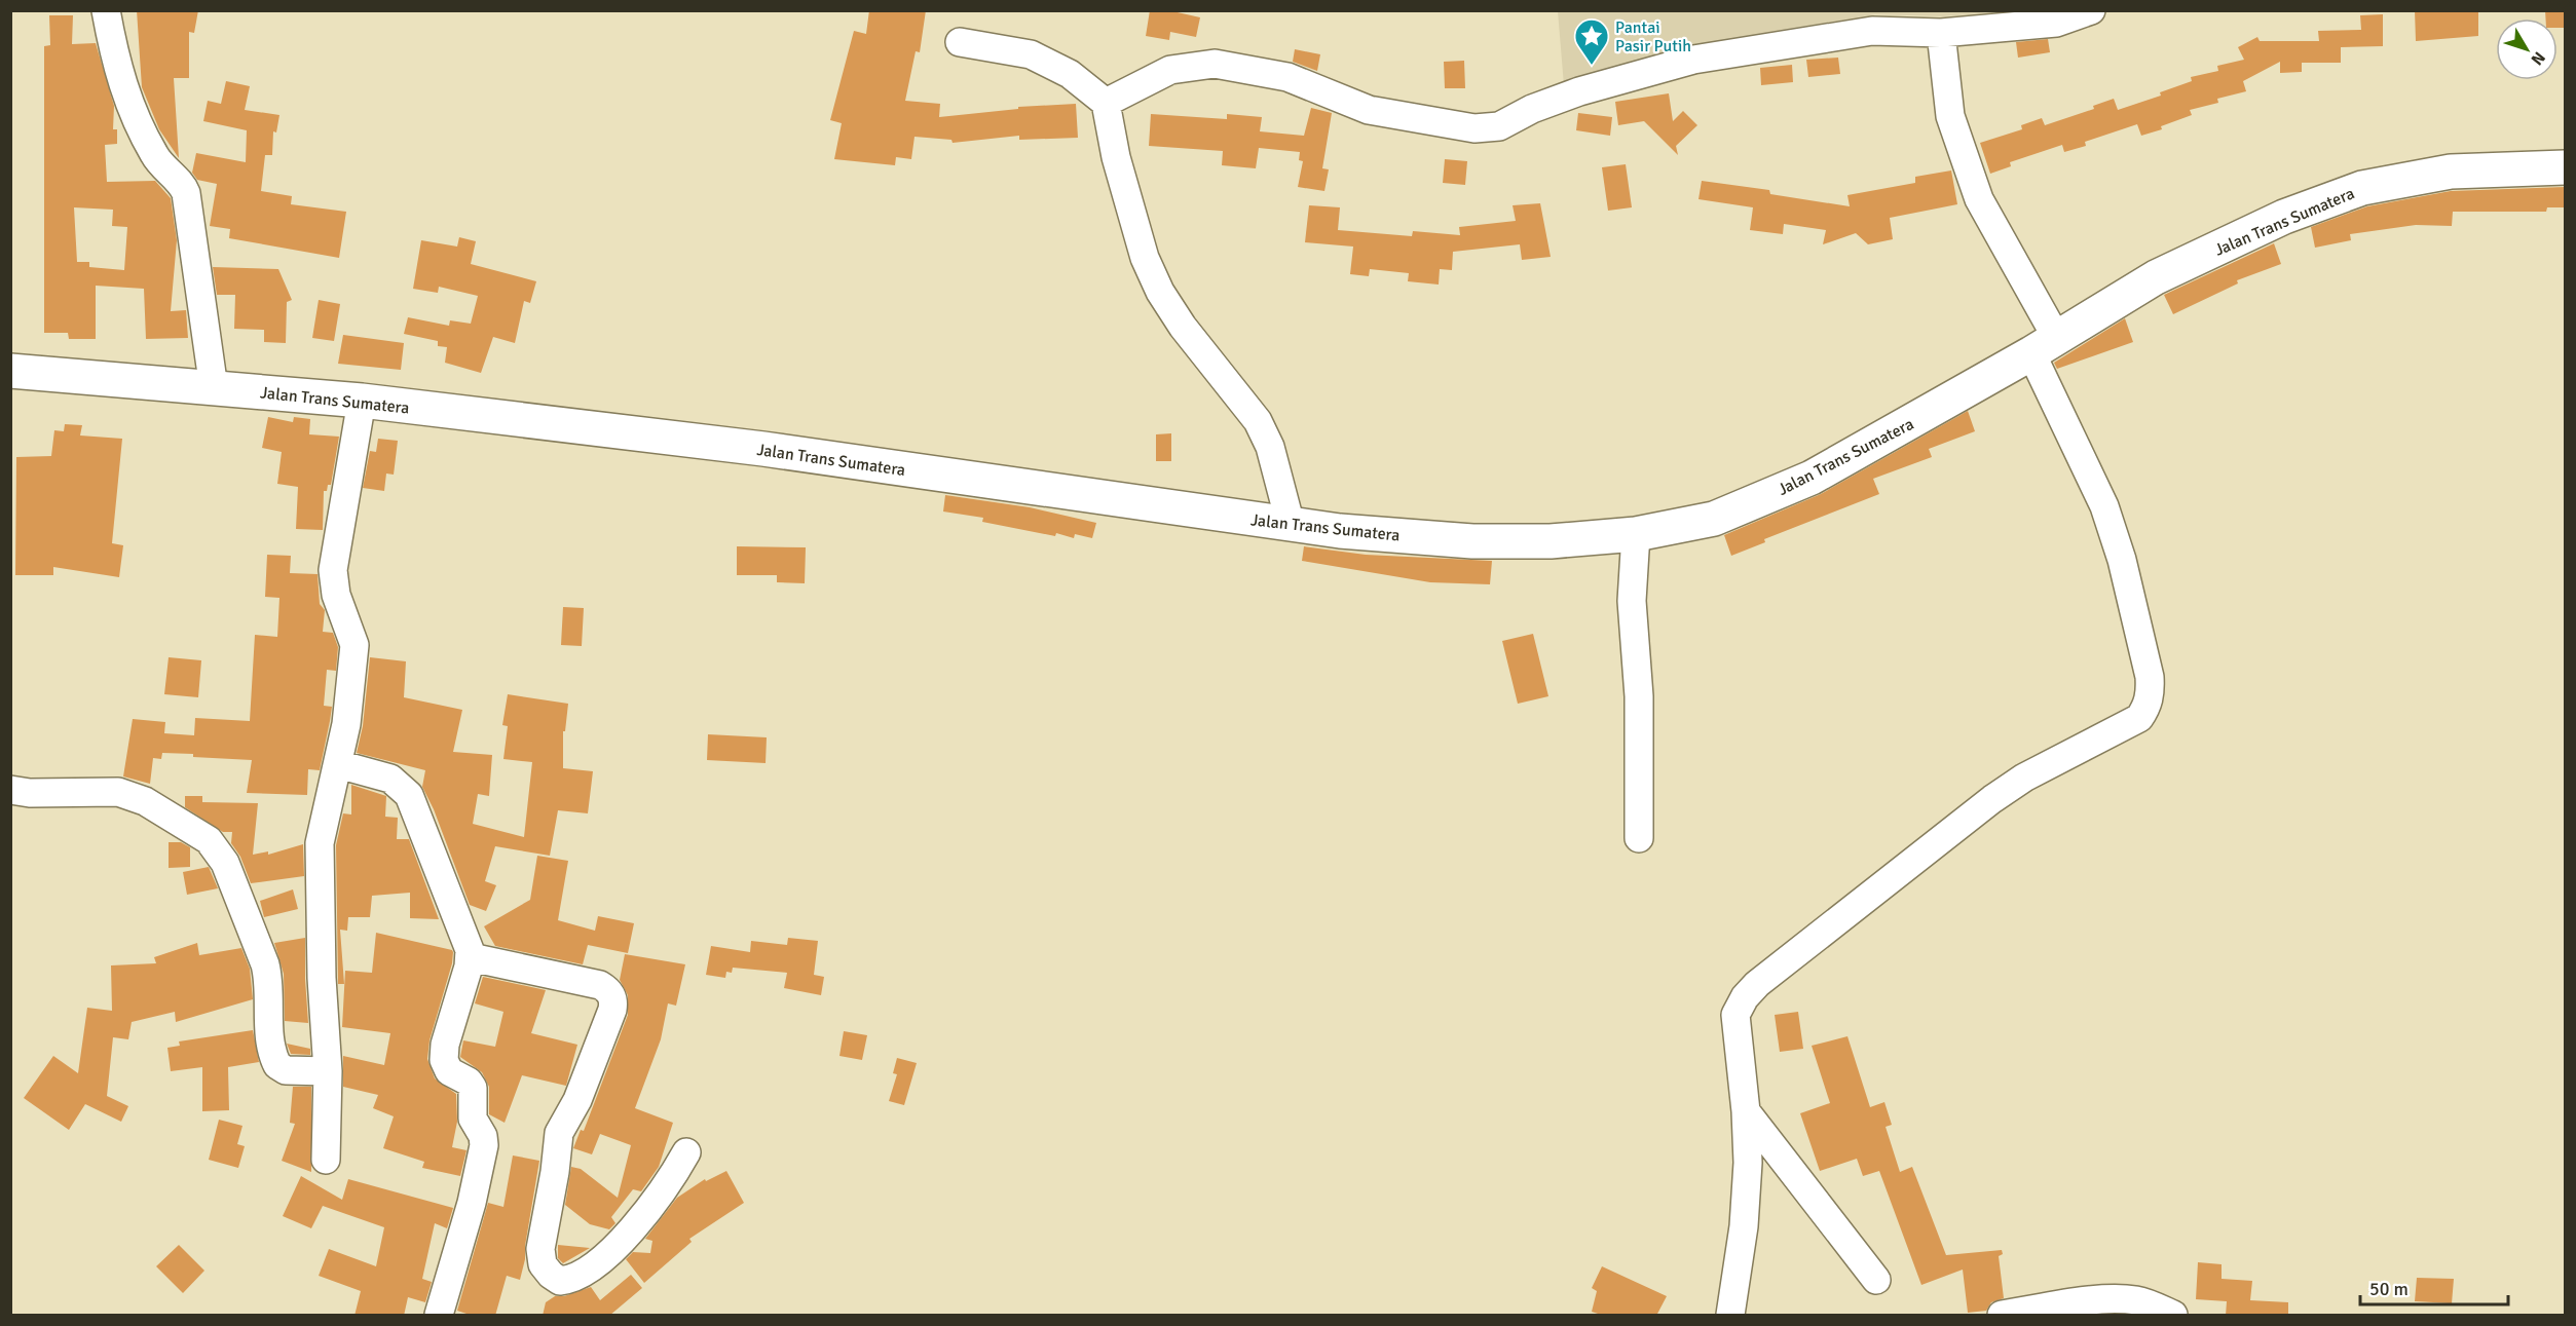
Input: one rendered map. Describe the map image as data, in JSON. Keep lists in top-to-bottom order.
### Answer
{
  "streets": {
    "highway": ["Jalan Trans Sumatera"]
  },
  "places": {
    "place": ["Pantai Pasir Putih"]
  },
  "scale_bar": "50 m",
  "north": "bottom right"
}
